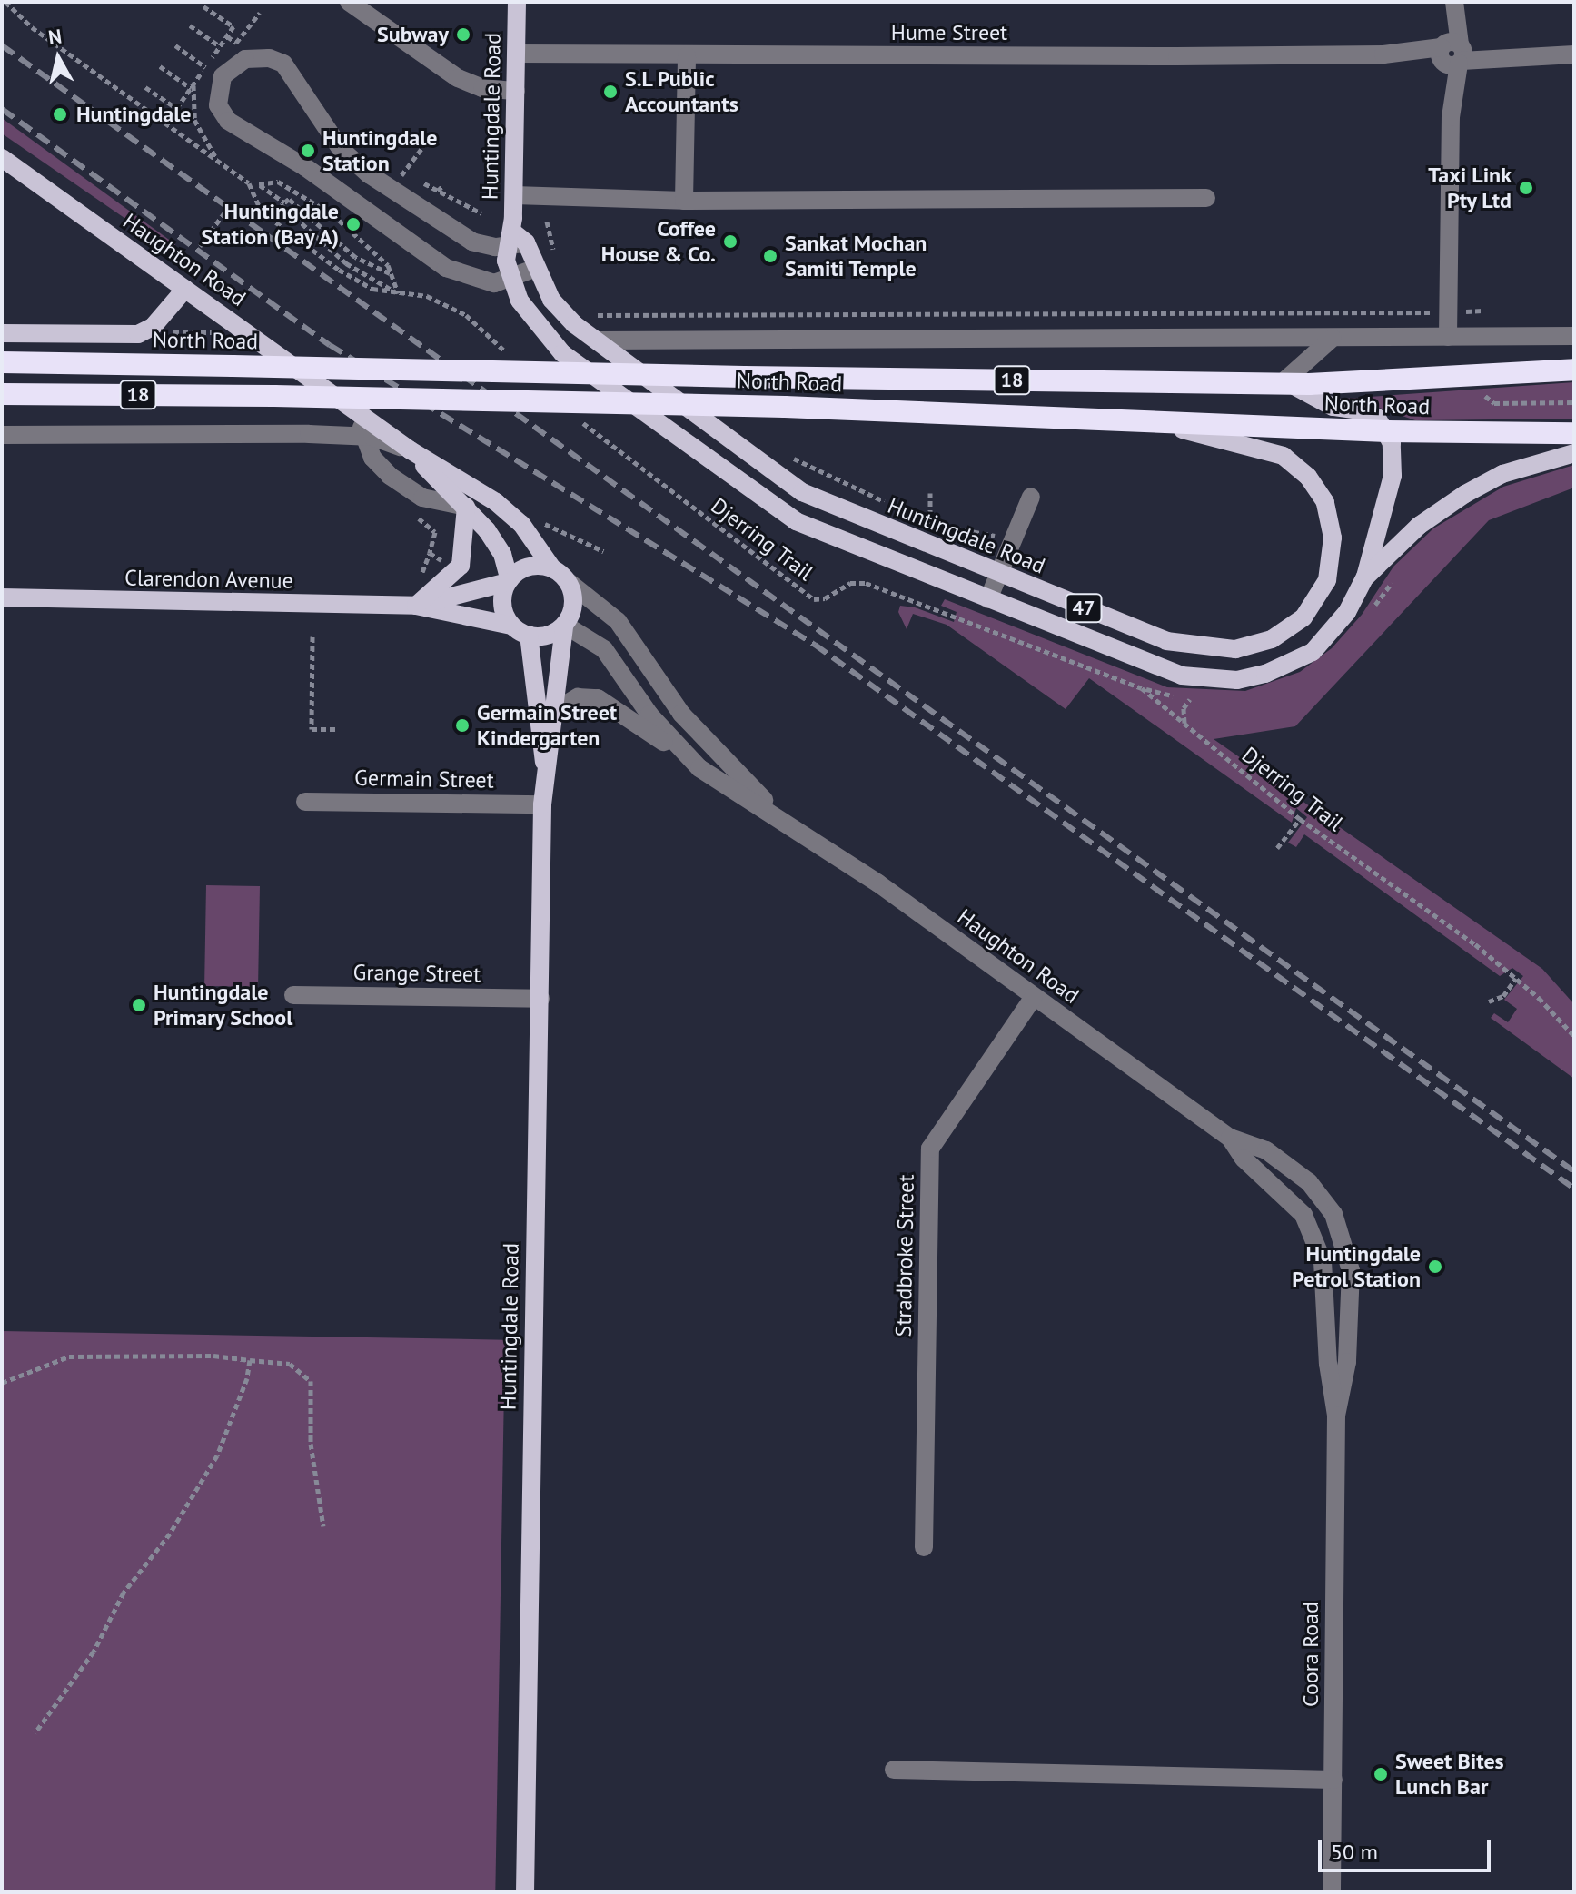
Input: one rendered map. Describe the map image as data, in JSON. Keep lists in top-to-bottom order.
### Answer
{
  "streets": {
    "highway": ["North Road", "18"],
    "main road": [
      "Huntingdale Road",
      "Haughton Road",
      "Clarendon Avenue",
      "47"
    ],
    "street": [
      "Hume Street",
      "Germain Street",
      "Grange Street",
      "Stradbroke Street",
      "Coora Road"
    ],
    "path": ["Djerring Trail"]
  },
  "crossings": [
    ["Hume Street", "Huntingdale Road"],
    ["Huntingdale Road", "Haughton Road"],
    ["Huntingdale Road", "North Road"],
    ["Huntingdale Road", "Clarendon Avenue"],
    ["Huntingdale Road", "Germain Street"],
    ["Huntingdale Road", "Grange Street"],
    ["Haughton Road", "Clarendon Avenue"],
    ["Haughton Road", "Stradbroke Street"],
    ["Haughton Road", "Coora Road"]
  ],
  "places": [
    "Subway",
    "S.L Public Accountants",
    "Huntingdale",
    "Huntingdale Station",
    "Taxi Link Pty Ltd",
    "Huntingdale Station (Bay A)",
    "Coffee House & Co.",
    "Sankat Mochan Samiti Temple",
    "Germain Street Kindergarten",
    "Huntingdale Primary School",
    "Huntingdale Petrol Station",
    "Sweet Bites Lunch Bar"
  ],
  "scale_bar": "50 m",
  "north": "top"
}
